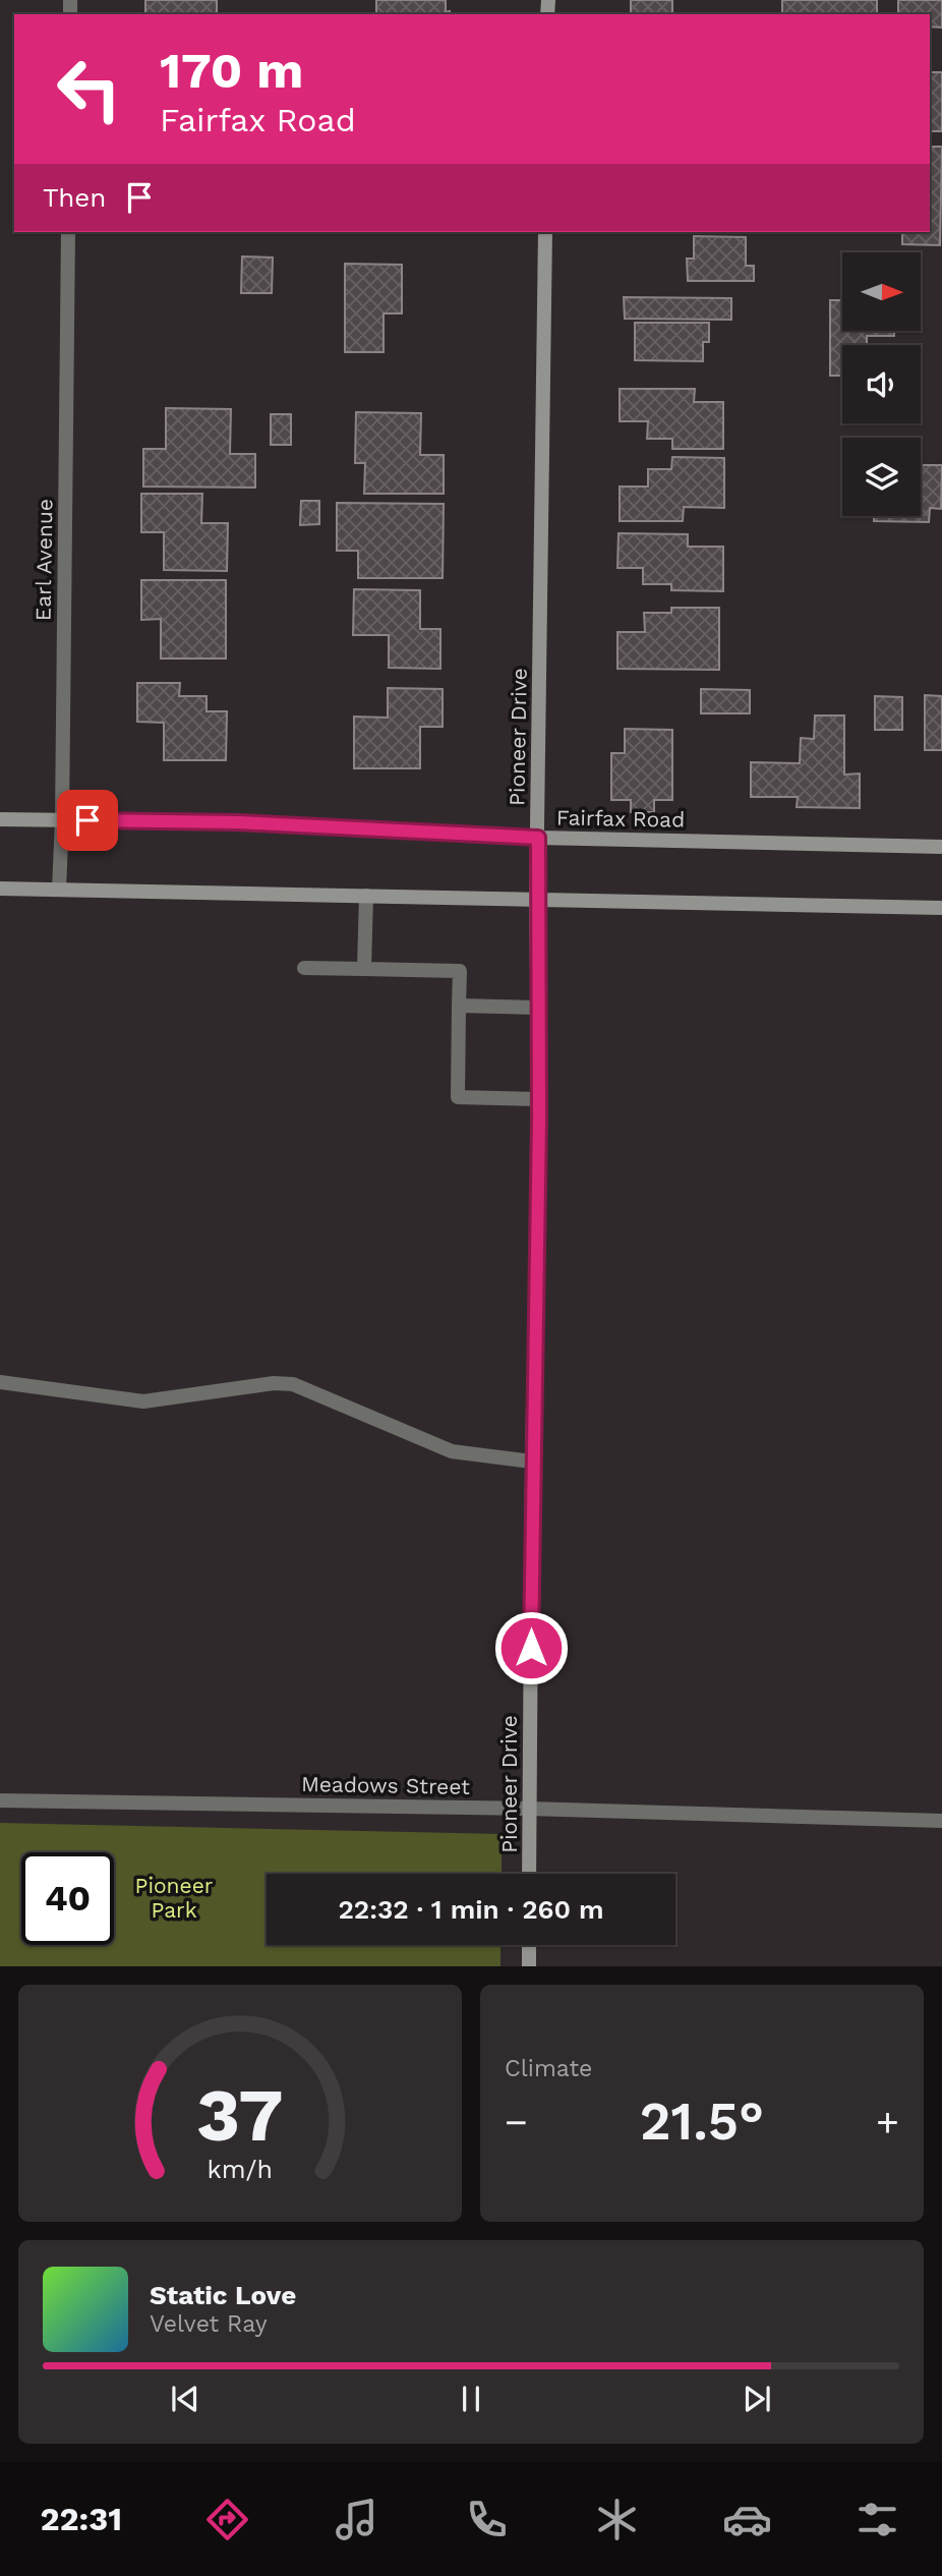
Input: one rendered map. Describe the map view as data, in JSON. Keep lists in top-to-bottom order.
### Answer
{
  "streets": {
    "main road": ["Pioneer Drive", "Fairfax Road"],
    "street": ["Earl Avenue", "Meadows Street"]
  },
  "crossings": [
    ["Earl Avenue", "Fairfax Road"],
    ["Pioneer Drive", "Fairfax Road"],
    ["Pioneer Drive", "Meadows Street"]
  ],
  "parks": ["Pioneer Park"],
  "north": "right",
  "page": {
    "turn": ["170 m", "Fairfax Road"],
    "then": "Then",
    "limit": "40",
    "trip": "22:32 · 1 min · 260 m",
    "tile": "Climate",
    "heat": ["−", "21.5°", "+"],
    "song": ["Static Love", "Velvet Ray"],
    "tabs": "22:31",
    "gauge": ["37", "km/h"]
  }
}
